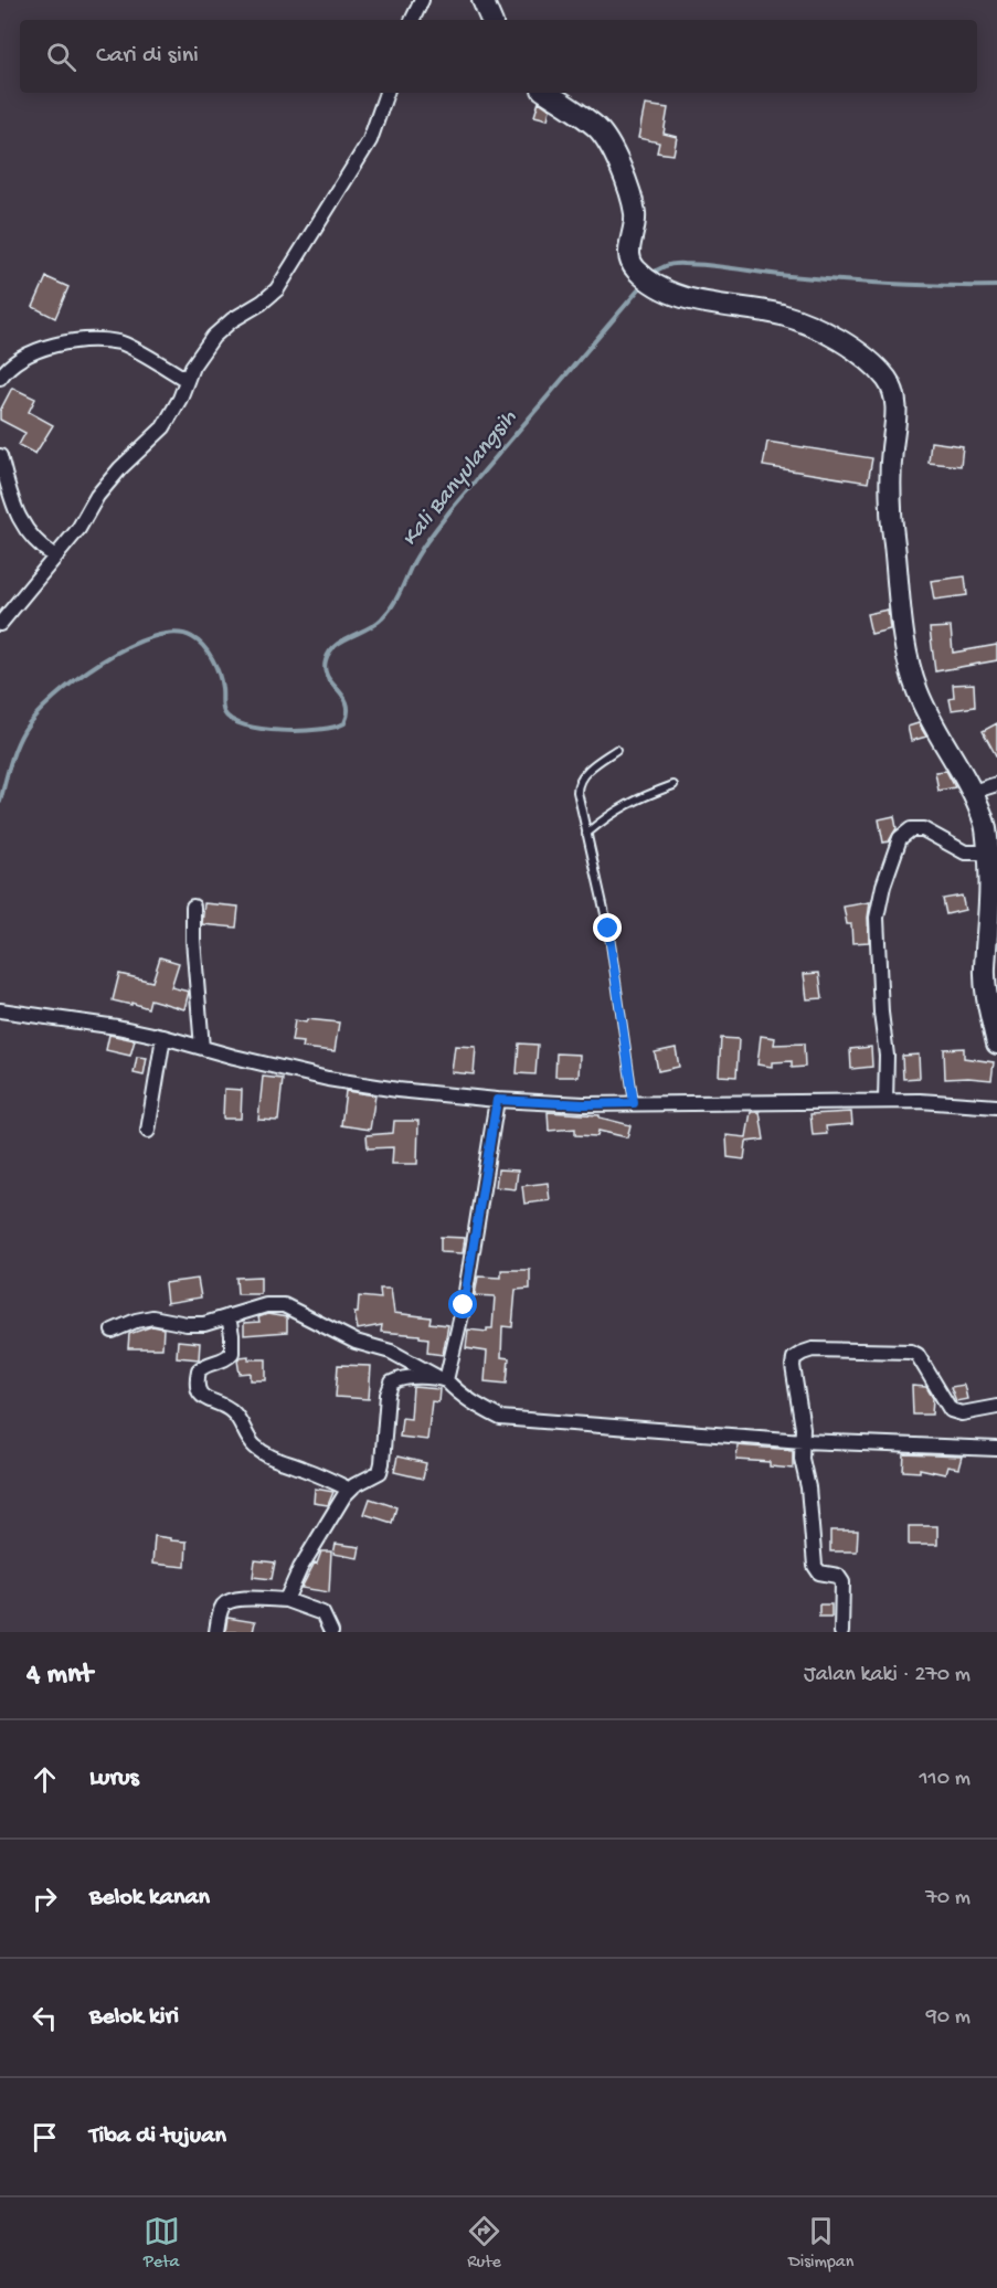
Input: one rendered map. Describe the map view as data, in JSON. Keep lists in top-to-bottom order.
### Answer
{
  "water": ["Kali Banyulangsih"],
  "page": {
    "search": "Cari di sini",
    "heading": ["4 mnt", "Jalan kaki · 270 m"],
    "list": [
      ["Lurus", "110 m"],
      ["Belok kanan", "70 m"],
      ["Belok kiri", "90 m"],
      "Tiba di tujuan"
    ],
    "nav": ["Peta", "Rute", "Disimpan"]
  }
}
